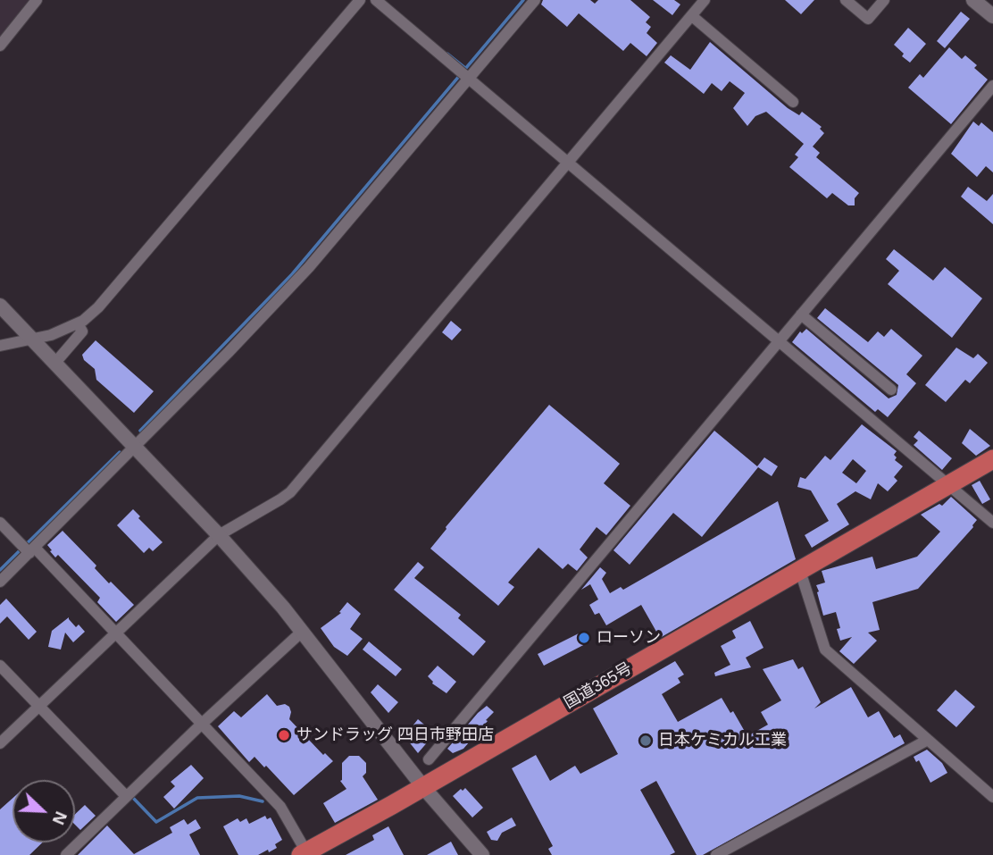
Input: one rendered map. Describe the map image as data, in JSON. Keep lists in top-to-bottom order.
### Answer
{
  "streets": {
    "highway": ["国道365号"]
  },
  "places": ["ローソン", "サンドラッグ 四日市野田店", "日本ケミカル工業"],
  "north": "bottom right"
}
